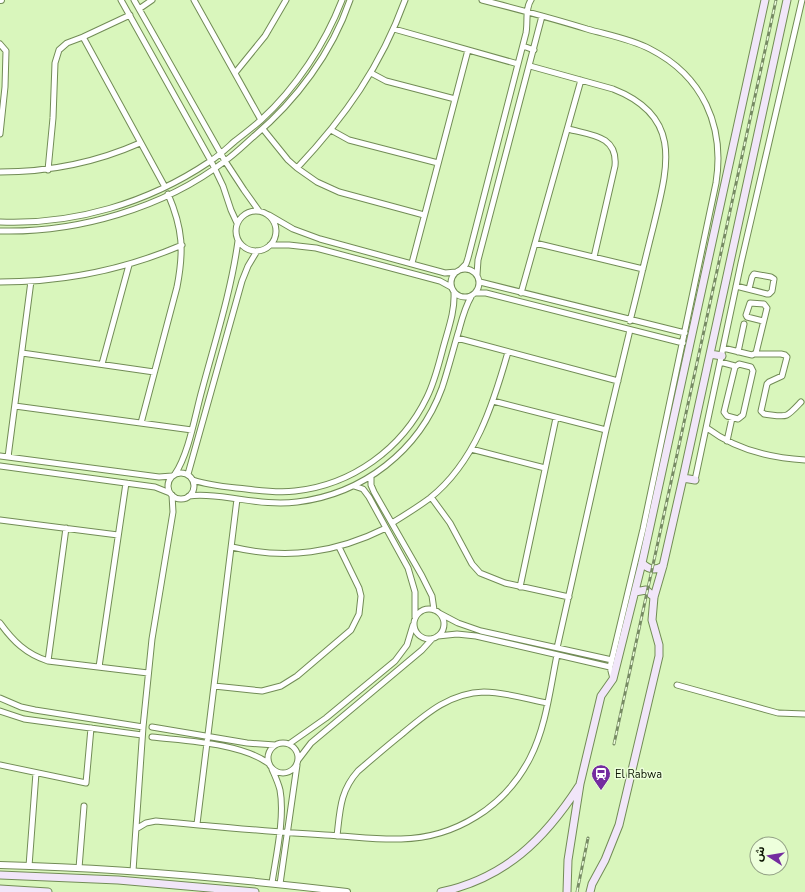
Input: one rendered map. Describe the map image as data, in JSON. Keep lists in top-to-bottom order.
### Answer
{
  "places": {
    "station": ["El Rabwa"]
  },
  "north": "left"
}
